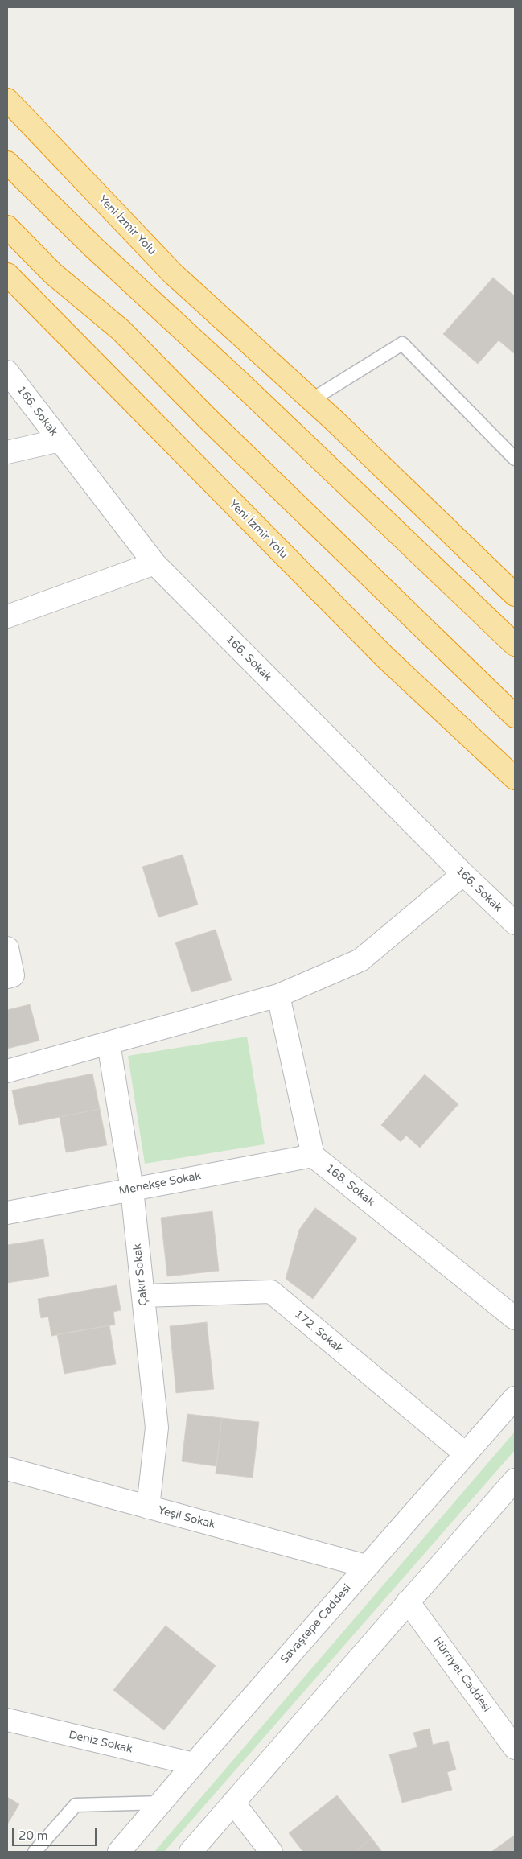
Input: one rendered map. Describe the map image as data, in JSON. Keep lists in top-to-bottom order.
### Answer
{
  "streets": {
    "highway": ["Yeni İzmir Yolu"],
    "street": [
      "166. Sokak",
      "Menekşe Sokak",
      "168. Sokak",
      "Çakır Sokak",
      "172. Sokak",
      "Yeşil Sokak",
      "Savaştepe Caddesi",
      "Hürriyet Caddesi",
      "Deniz Sokak"
    ]
  },
  "crossings": [
    ["Menekşe Sokak", "168. Sokak"],
    ["Menekşe Sokak", "Çakır Sokak"],
    ["Çakır Sokak", "172. Sokak"],
    ["Çakır Sokak", "Yeşil Sokak"],
    ["172. Sokak", "Savaştepe Caddesi"],
    ["Yeşil Sokak", "Savaştepe Caddesi"],
    ["Savaştepe Caddesi", "Deniz Sokak"]
  ],
  "scale_bar": "20 m"
}
